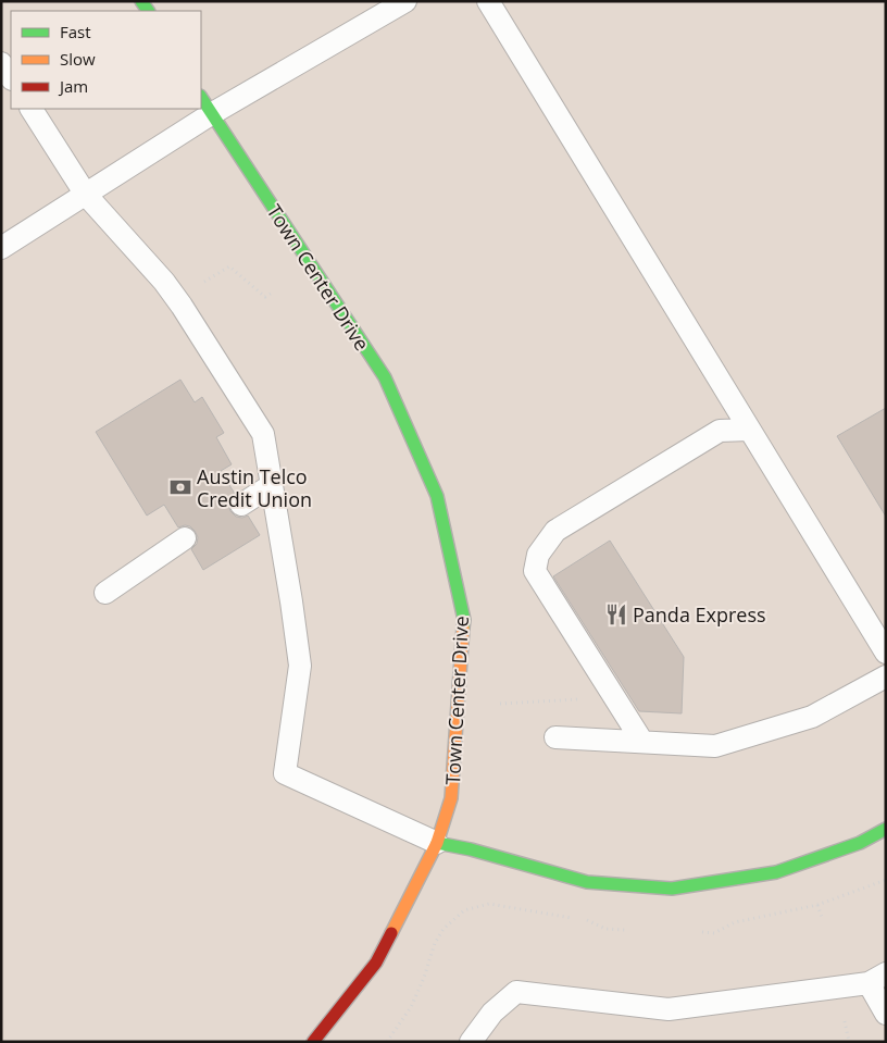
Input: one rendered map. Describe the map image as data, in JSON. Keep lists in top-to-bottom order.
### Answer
{
  "streets": {
    "street": ["Town Center Drive"]
  },
  "places": {
    "bank": ["Austin Telco Credit Union"],
    "restaurant": ["Panda Express"]
  },
  "legend": ["Fast", "Slow", "Jam"]
}
